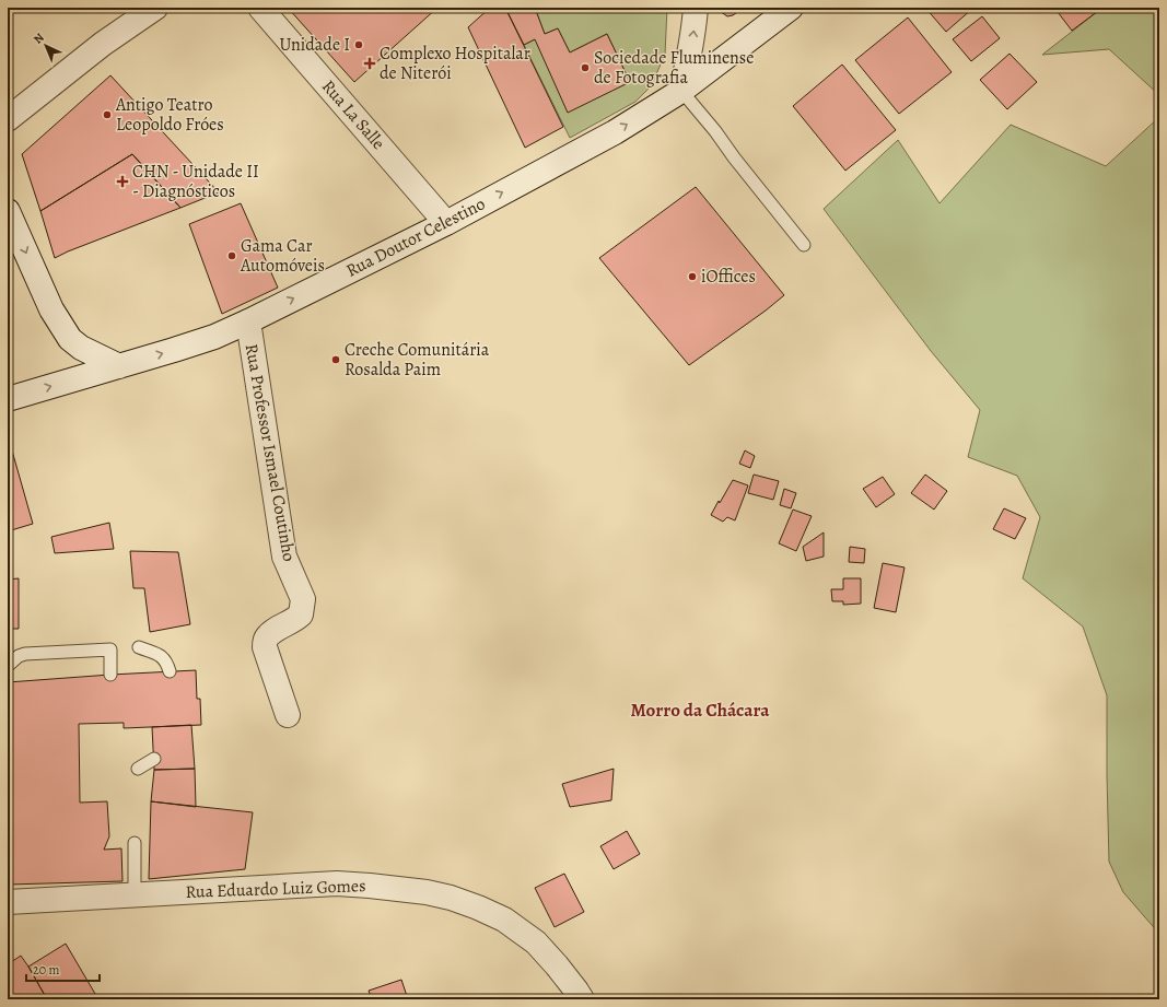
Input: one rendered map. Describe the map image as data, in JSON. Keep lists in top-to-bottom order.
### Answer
{
  "streets": {
    "street": [
      "Rua La Salle",
      "Rua Doutor Celestino",
      "Rua Professor Ismael Coutinho",
      "Rua Eduardo Luiz Gomes"
    ]
  },
  "crossings": [
    ["Rua La Salle", "Rua Doutor Celestino"],
    ["Rua Doutor Celestino", "Rua Professor Ismael Coutinho"]
  ],
  "one_way": ["Rua Doutor Celestino"],
  "districts": ["Morro da Chácara"],
  "places": {
    "other": [
      "Unidade I",
      "Sociedade Fluminense de Fotografia",
      "Antigo Teatro Leopoldo Fróes",
      "Gama Car Automóveis",
      "iOffices",
      "Creche Comunitária Rosalda Paim"
    ],
    "health": ["Complexo Hospitalar de Niterói", "CHN - Unidade II - Diagnósticos"]
  },
  "scale_bar": "20 m",
  "north": "top left"
}
